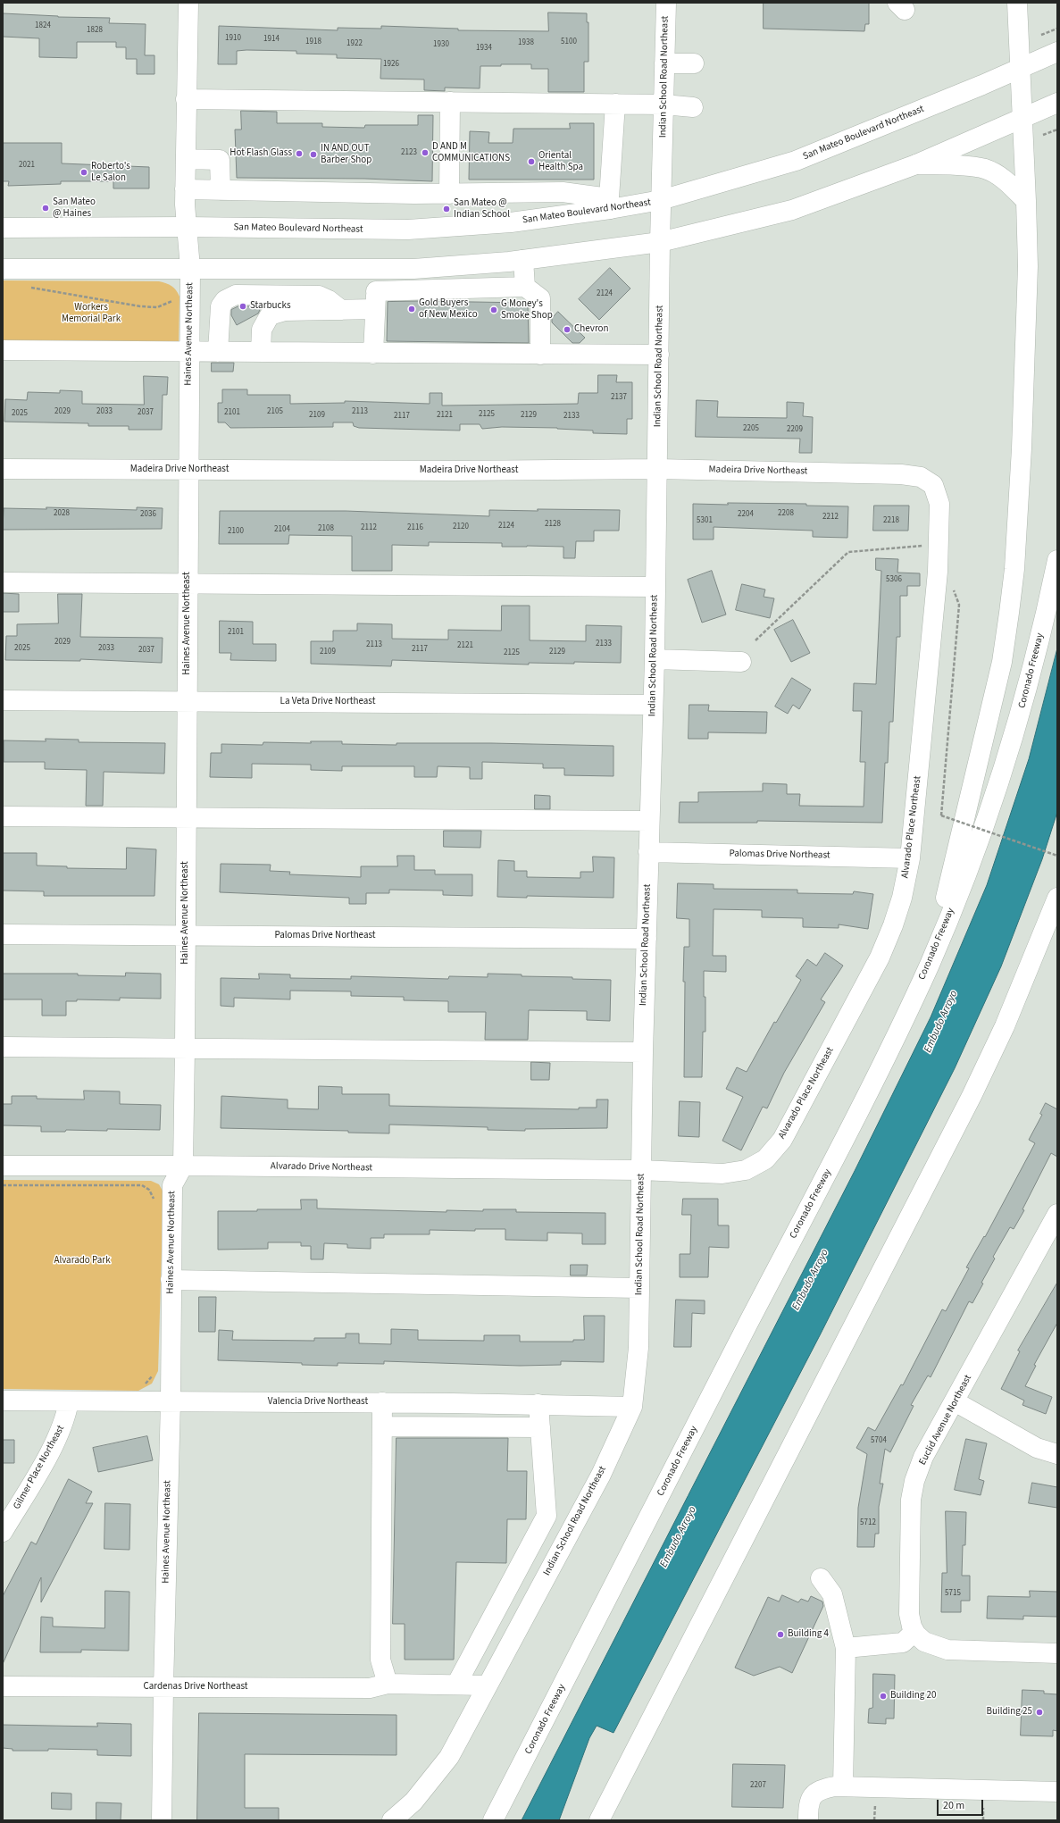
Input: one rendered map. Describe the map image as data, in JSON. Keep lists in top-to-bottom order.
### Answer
{
  "streets": {
    "main road": [
      "Indian School Road Northeast",
      "San Mateo Boulevard Northeast",
      "Haines Avenue Northeast",
      "Madeira Drive Northeast",
      "Coronado Freeway",
      "La Veta Drive Northeast",
      "Alvarado Place Northeast",
      "Palomas Drive Northeast",
      "Alvarado Drive Northeast",
      "Valencia Drive Northeast",
      "Euclid Avenue Northeast",
      "Gilmer Place Northeast",
      "Cardenas Drive Northeast"
    ]
  },
  "crossings": [
    ["Indian School Road Northeast", "San Mateo Boulevard Northeast"],
    ["Indian School Road Northeast", "Madeira Drive Northeast"],
    ["Indian School Road Northeast", "La Veta Drive Northeast"],
    ["Indian School Road Northeast", "Alvarado Place Northeast"],
    ["Indian School Road Northeast", "Palomas Drive Northeast"],
    ["Indian School Road Northeast", "Alvarado Drive Northeast"],
    ["Indian School Road Northeast", "Valencia Drive Northeast"],
    ["Indian School Road Northeast", "Cardenas Drive Northeast"],
    ["San Mateo Boulevard Northeast", "Haines Avenue Northeast"],
    ["Haines Avenue Northeast", "Madeira Drive Northeast"],
    ["Haines Avenue Northeast", "La Veta Drive Northeast"],
    ["Haines Avenue Northeast", "Palomas Drive Northeast"],
    ["Haines Avenue Northeast", "Alvarado Drive Northeast"],
    ["Haines Avenue Northeast", "Valencia Drive Northeast"],
    ["Haines Avenue Northeast", "Cardenas Drive Northeast"],
    ["Madeira Drive Northeast", "Alvarado Place Northeast"],
    ["Alvarado Place Northeast", "Palomas Drive Northeast"],
    ["Alvarado Place Northeast", "Alvarado Drive Northeast"],
    ["Valencia Drive Northeast", "Gilmer Place Northeast"]
  ],
  "water": ["Embudo Arroyo"],
  "parks": ["Workers Memorial Park", "Alvarado Park"],
  "places": [
    "D AND M COMMUNICATIONS",
    "Hot Flash Glass",
    "IN AND OUT Barber Shop",
    "Oriental Health Spa",
    "Roberto's Le Salon",
    "San Mateo @ Haines",
    "San Mateo @ Indian School",
    "Starbucks",
    "Gold Buyers of New Mexico",
    "G Money's Smoke Shop",
    "Chevron",
    "Building 4",
    "Building 20",
    "Building 25"
  ],
  "house_numbers": [
    "1824",
    "1828",
    "1910",
    "1914",
    "1918",
    "5100",
    "1938",
    "1922",
    "1930",
    "1934",
    "1926",
    "2123",
    "2021",
    "2124",
    "2137",
    "2029",
    "2033",
    "2105",
    "2113",
    "2037",
    "2101",
    "2025",
    "2125",
    "2109",
    "2121",
    "2129",
    "2117",
    "2133",
    "2205",
    "2209",
    "2028",
    "2208",
    "2036",
    "2204",
    "2212",
    "5301",
    "2218",
    "2128",
    "2124",
    "2120",
    "2112",
    "2116",
    "2108",
    "2104",
    "2100",
    "5306",
    "2101",
    "2029",
    "2133",
    "2113",
    "2121",
    "2025",
    "2033",
    "2117",
    "2037",
    "2109",
    "2129",
    "2125",
    "5704",
    "5712",
    "5715",
    "2207"
  ],
  "scale_bar": "20 m"
}
